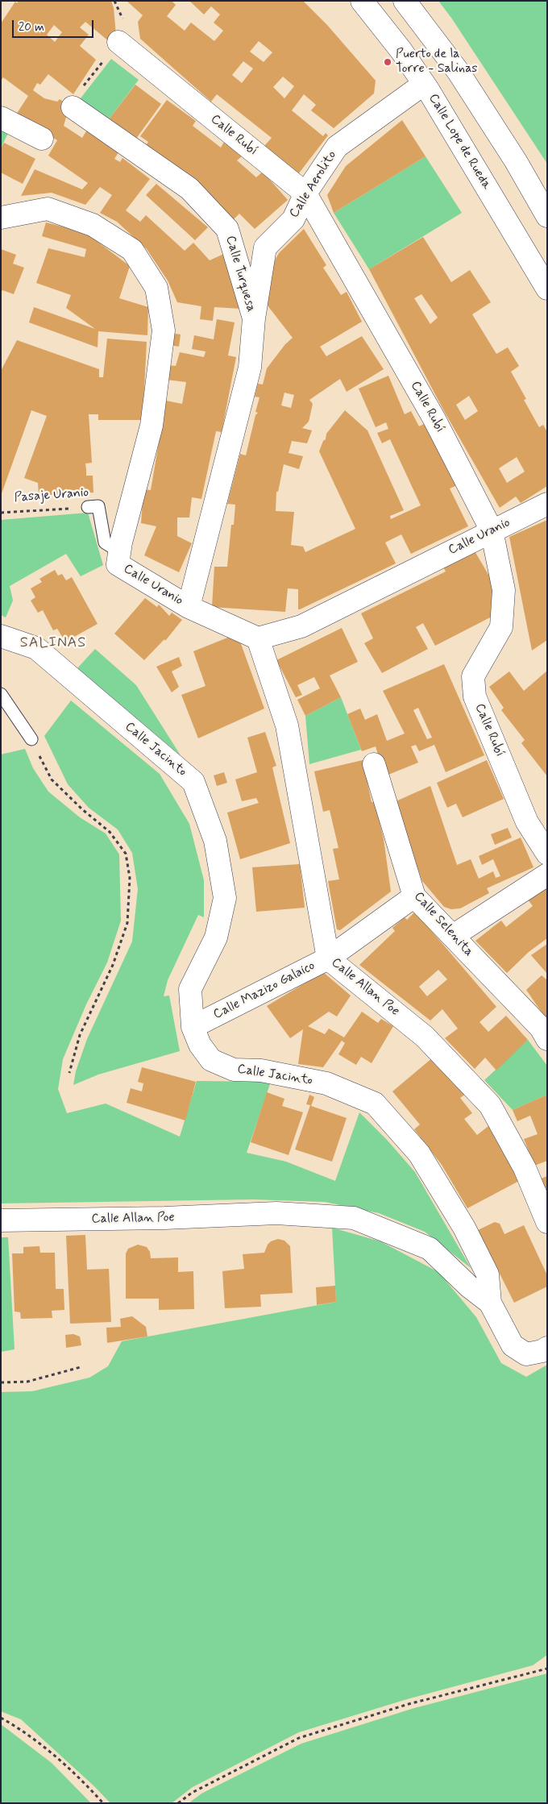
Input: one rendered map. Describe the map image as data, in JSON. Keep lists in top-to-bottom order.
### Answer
{
  "streets": {
    "street": [
      "Calle Rubí",
      "Calle Lope de Rueda",
      "Calle Aerolito",
      "Calle Turquesa",
      "Calle Uranio",
      "Calle Jacinto",
      "Calle Selenita",
      "Calle Allan Poe",
      "Calle Mazizo Galaico"
    ],
    "lane": ["Pasaje Uranio"]
  },
  "crossings": [
    ["Calle Rubí", "Calle Aerolito"],
    ["Calle Rubí", "Calle Uranio"],
    ["Calle Lope de Rueda", "Calle Aerolito"],
    ["Calle Aerolito", "Calle Turquesa"],
    ["Calle Turquesa", "Calle Uranio"],
    ["Pasaje Uranio", "Calle Uranio"],
    ["Calle Uranio", "Calle Allan Poe"],
    ["Calle Jacinto", "Calle Allan Poe"],
    ["Calle Jacinto", "Calle Mazizo Galaico"],
    ["Calle Selenita", "Calle Mazizo Galaico"],
    ["Calle Allan Poe", "Calle Mazizo Galaico"]
  ],
  "districts": ["SALINAS"],
  "places": ["Puerto de la Torre - Salinas"],
  "scale_bar": "20 m"
}
